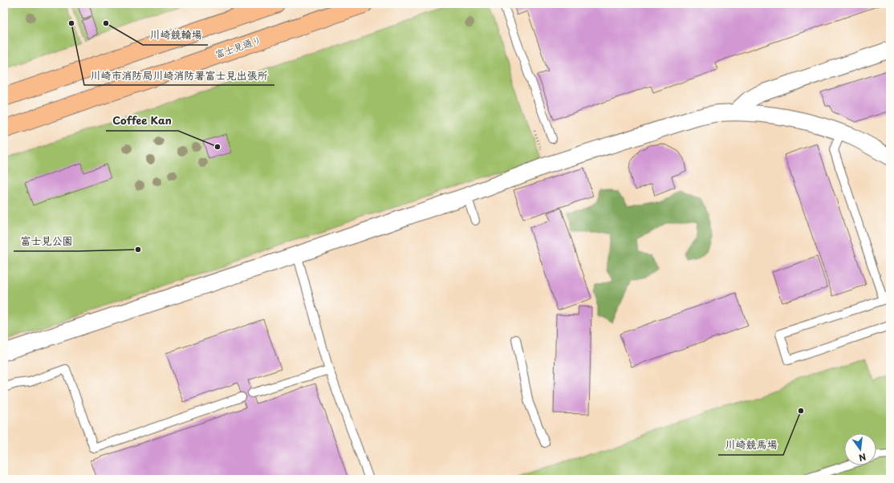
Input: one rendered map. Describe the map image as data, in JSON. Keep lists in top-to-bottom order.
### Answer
{
  "streets": {
    "highway": ["富士見通り"]
  },
  "places": [
    "川崎市消防局川崎消防署富士見出張所",
    "川崎競輪場",
    "Coffee Kan",
    "富士見公園",
    "川崎競馬場"
  ],
  "north": "bottom"
}
